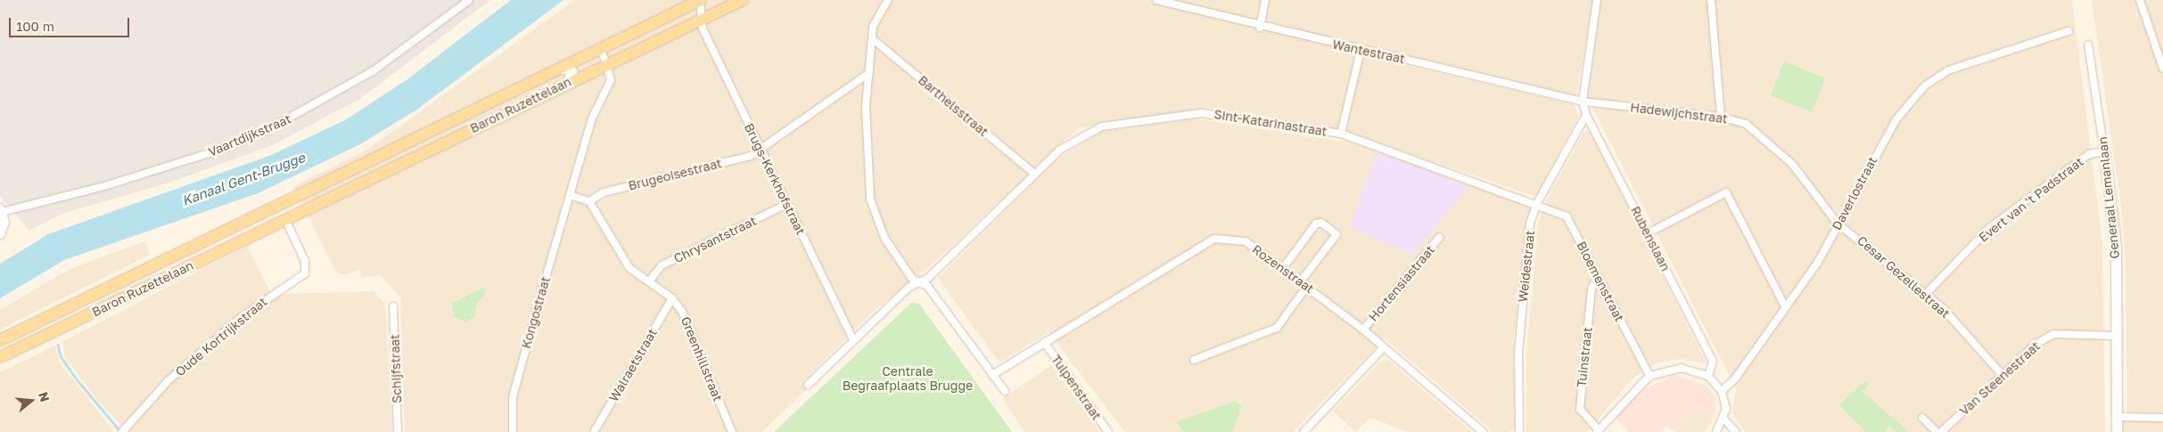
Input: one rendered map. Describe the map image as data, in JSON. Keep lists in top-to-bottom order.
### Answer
{
  "streets": {
    "main road": ["Baron Ruzettelaan", "Generaal Lemanlaan"],
    "street": [
      "Wantestraat",
      "Barthelsstraat",
      "Hadewijchstraat",
      "Sint-Katarinastraat",
      "Vaartdijkstraat",
      "Brugeoisestraat",
      "Brugs-Kerkhofstraat",
      "Daverlostraat",
      "Evert van 't Padstraat",
      "Rubenslaan",
      "Chrysantstraat",
      "Weidestraat",
      "Rozenstraat",
      "Cesar Gezellestraat",
      "Bloemenstraat",
      "Hortensiastraat",
      "Kongostraat",
      "Oude Kortrijkstraat",
      "Tuinstraat",
      "Greenhillstraat",
      "Walraetstraat",
      "Schijfstraat",
      "Van Steenestraat",
      "Tulpenstraat"
    ]
  },
  "crossings": [
    ["Wantestraat", "Hadewijchstraat"],
    ["Wantestraat", "Rubenslaan"],
    ["Baron Ruzettelaan", "Brugs-Kerkhofstraat"],
    ["Baron Ruzettelaan", "Oude Kortrijkstraat"],
    ["Barthelsstraat", "Sint-Katarinastraat"],
    ["Hadewijchstraat", "Daverlostraat"],
    ["Hadewijchstraat", "Rubenslaan"],
    ["Hadewijchstraat", "Cesar Gezellestraat"],
    ["Sint-Katarinastraat", "Brugs-Kerkhofstraat"],
    ["Sint-Katarinastraat", "Weidestraat"],
    ["Sint-Katarinastraat", "Bloemenstraat"],
    ["Brugeoisestraat", "Brugs-Kerkhofstraat"],
    ["Brugeoisestraat", "Greenhillstraat"],
    ["Brugs-Kerkhofstraat", "Chrysantstraat"],
    ["Daverlostraat", "Cesar Gezellestraat"],
    ["Generaal Lemanlaan", "Evert van 't Padstraat"],
    ["Generaal Lemanlaan", "Van Steenestraat"],
    ["Evert van 't Padstraat", "Cesar Gezellestraat"],
    ["Rubenslaan", "Weidestraat"],
    ["Chrysantstraat", "Greenhillstraat"],
    ["Weidestraat", "Bloemenstraat"],
    ["Rozenstraat", "Hortensiastraat"],
    ["Rozenstraat", "Tulpenstraat"],
    ["Cesar Gezellestraat", "Van Steenestraat"],
    ["Bloemenstraat", "Tuinstraat"],
    ["Greenhillstraat", "Walraetstraat"]
  ],
  "water": ["Kanaal Gent-Brugge"],
  "parks": ["Centrale Begraafplaats Brugge"],
  "scale_bar": "100 m",
  "north": "right"
}
